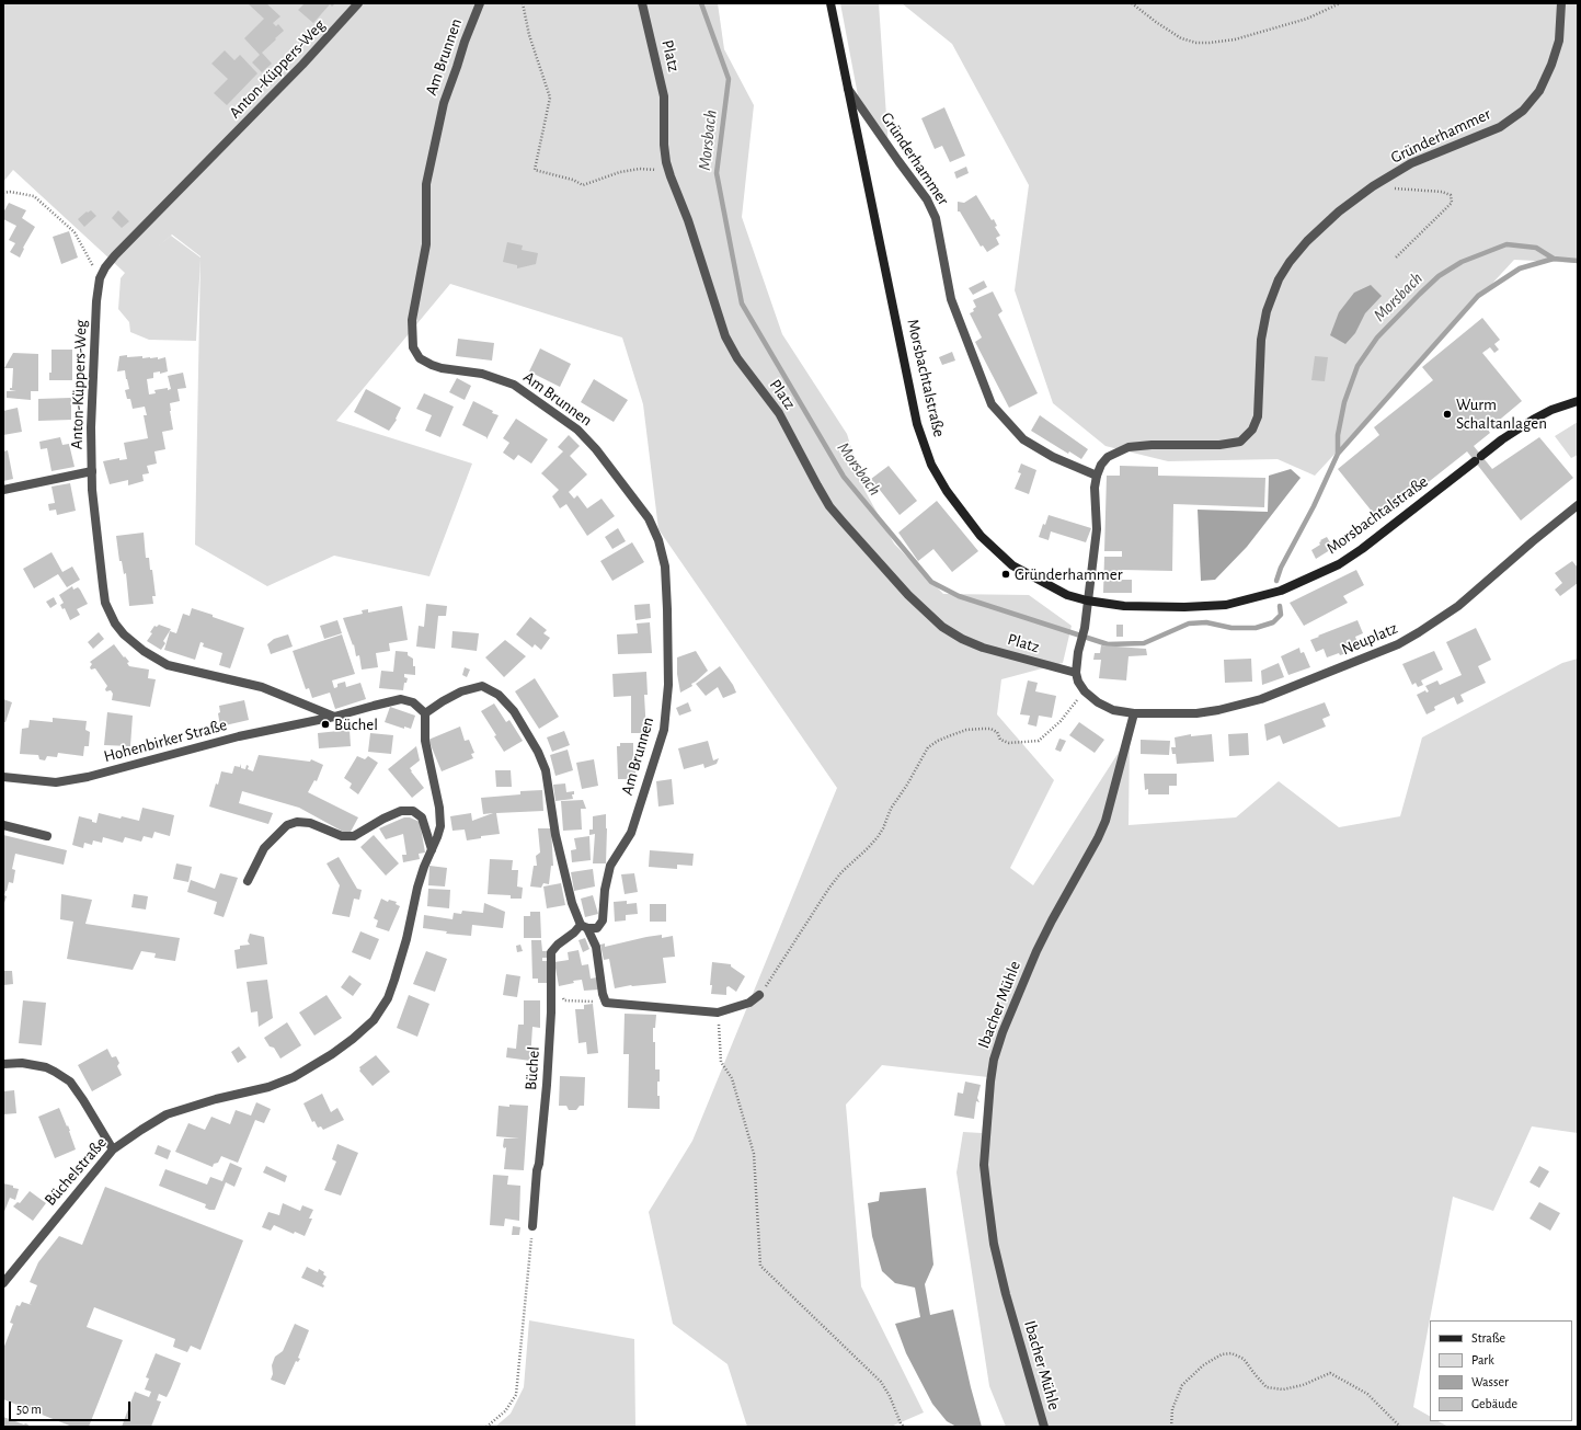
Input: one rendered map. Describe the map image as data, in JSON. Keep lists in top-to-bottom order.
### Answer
{
  "streets": {
    "main road": ["Morsbachtalstraße"],
    "street": [
      "Platz",
      "Am Brunnen",
      "Anton-Küppers-Weg",
      "Gründerhammer",
      "Neuplatz",
      "Hohenbirker Straße",
      "Ibacher Mühle",
      "Büchel",
      "Büchelstraße"
    ]
  },
  "crossings": [
    ["Platz", "Gründerhammer"],
    ["Am Brunnen", "Büchel"],
    ["Anton-Küppers-Weg", "Hohenbirker Straße"],
    ["Gründerhammer", "Morsbachtalstraße"],
    ["Neuplatz", "Ibacher Mühle"]
  ],
  "water": ["Morsbach"],
  "places": ["Wurm Schaltanlagen", "Gründerhammer", "Büchel"],
  "legend": [
    "Straße",
    "Park",
    "Wasser",
    "Gebäude"
  ],
  "scale_bar": "50 m"
}
